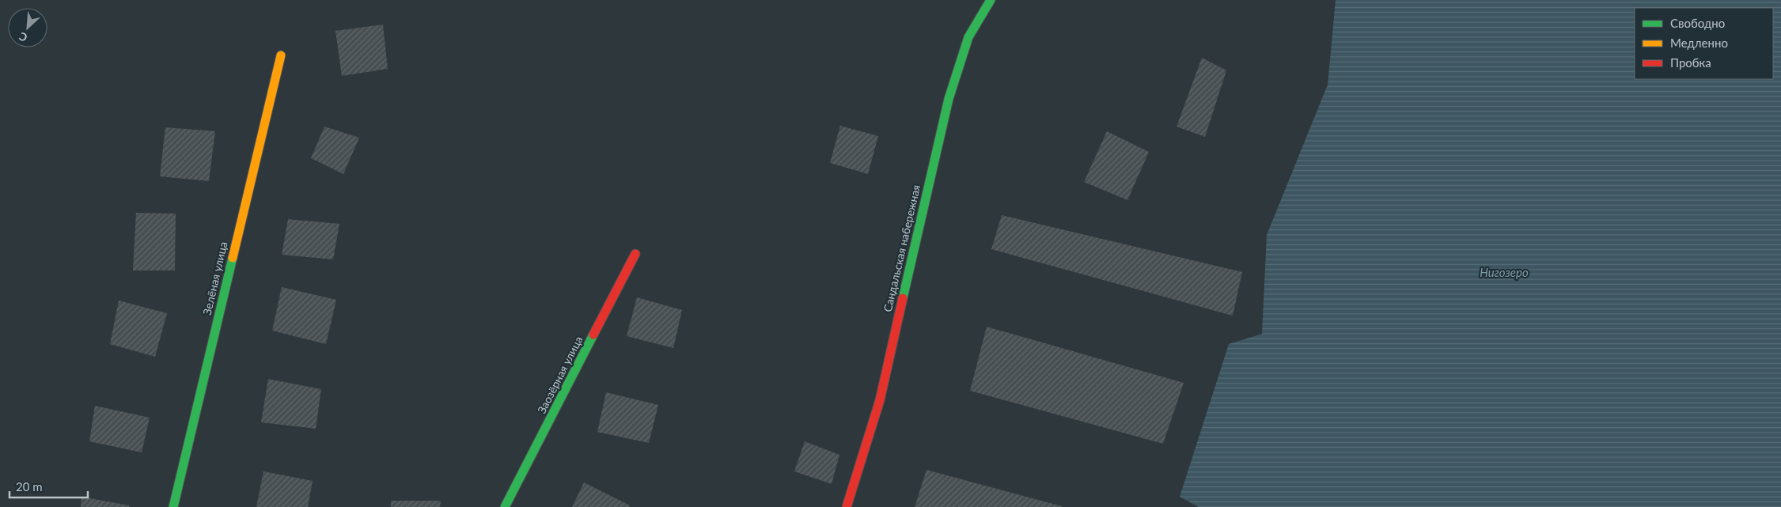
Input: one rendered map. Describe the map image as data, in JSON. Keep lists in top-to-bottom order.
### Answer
{
  "streets": {
    "street": ["Сандальская набережная", "Зелёная улица", "Заозёрная улица"]
  },
  "water": ["Нигозеро"],
  "legend": ["Свободно", "Медленно", "Пробка"],
  "scale_bar": "20 m",
  "north": "bottom left"
}
